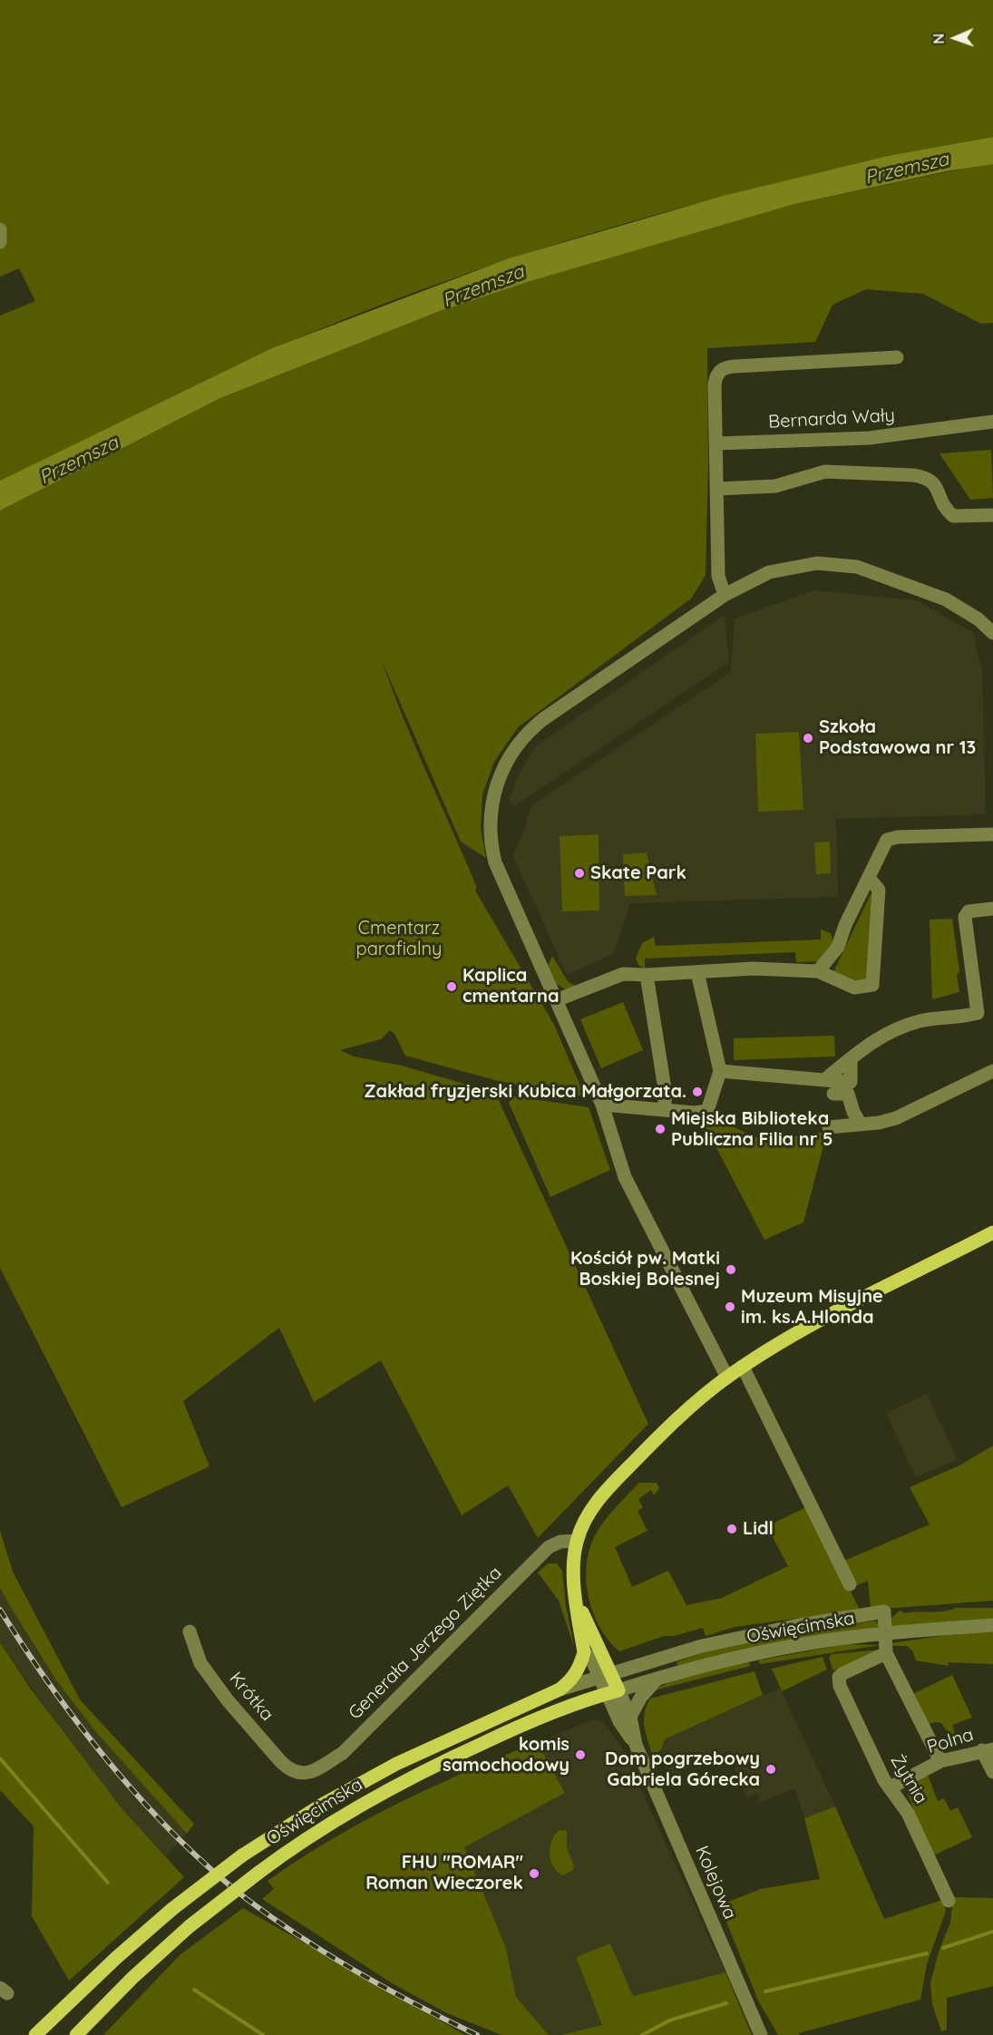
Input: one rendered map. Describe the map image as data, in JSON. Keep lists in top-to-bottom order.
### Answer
{
  "streets": {
    "main road": ["Oświęcimska"],
    "street": [
      "Bernarda Wały",
      "Generała Jerzego Ziętka",
      "Krótka",
      "Polna",
      "Żytnia",
      "Kolejowa"
    ]
  },
  "crossings": [
    ["Oświęcimska", "Kolejowa"],
    ["Generała Jerzego Ziętka", "Krótka"],
    ["Polna", "Żytnia"]
  ],
  "water": ["Przemsza"],
  "parks": ["Cmentarz parafialny"],
  "places": [
    "Szkoła Podstawowa nr 13",
    "Skate Park",
    "Kaplica cmentarna",
    "Zakład fryzjerski Kubica Małgorzata.",
    "Miejska Biblioteka Publiczna Filia nr 5",
    "Kościół pw. Matki Boskiej Bolesnej",
    "Muzeum Misyjne im. ks.A.Hlonda",
    "Lidl",
    "komis samochodowy",
    "Dom pogrzebowy Gabriela Górecka",
    "FHU \"ROMAR\" Roman Wieczorek"
  ],
  "north": "left"
}
